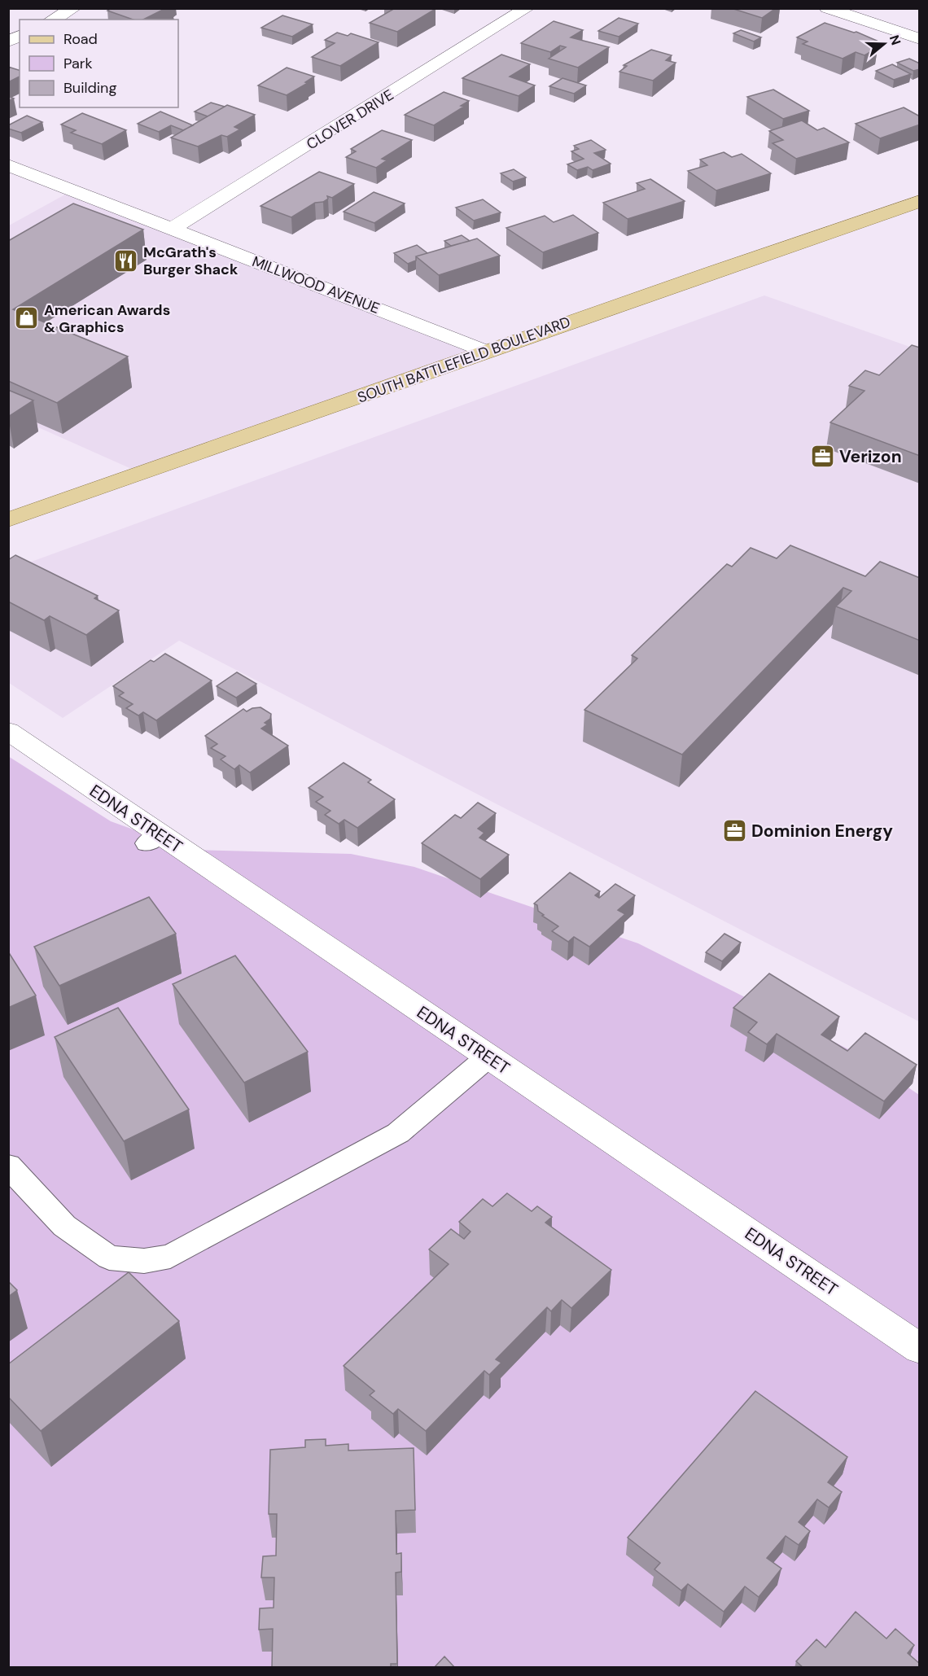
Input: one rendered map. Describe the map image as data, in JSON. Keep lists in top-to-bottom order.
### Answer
{
  "streets": {
    "main road": ["SOUTH BATTLEFIELD BOULEVARD"],
    "street": ["CLOVER DRIVE", "MILLWOOD AVENUE", "EDNA STREET"]
  },
  "crossings": [
    ["CLOVER DRIVE", "MILLWOOD AVENUE"],
    ["MILLWOOD AVENUE", "SOUTH BATTLEFIELD BOULEVARD"]
  ],
  "places": {
    "restaurant": ["McGrath's Burger Shack"],
    "shop": ["American Awards & Graphics"],
    "office": ["Verizon", "Dominion Energy"]
  },
  "legend": ["Road", "Park", "Building"],
  "north": "right"
}
